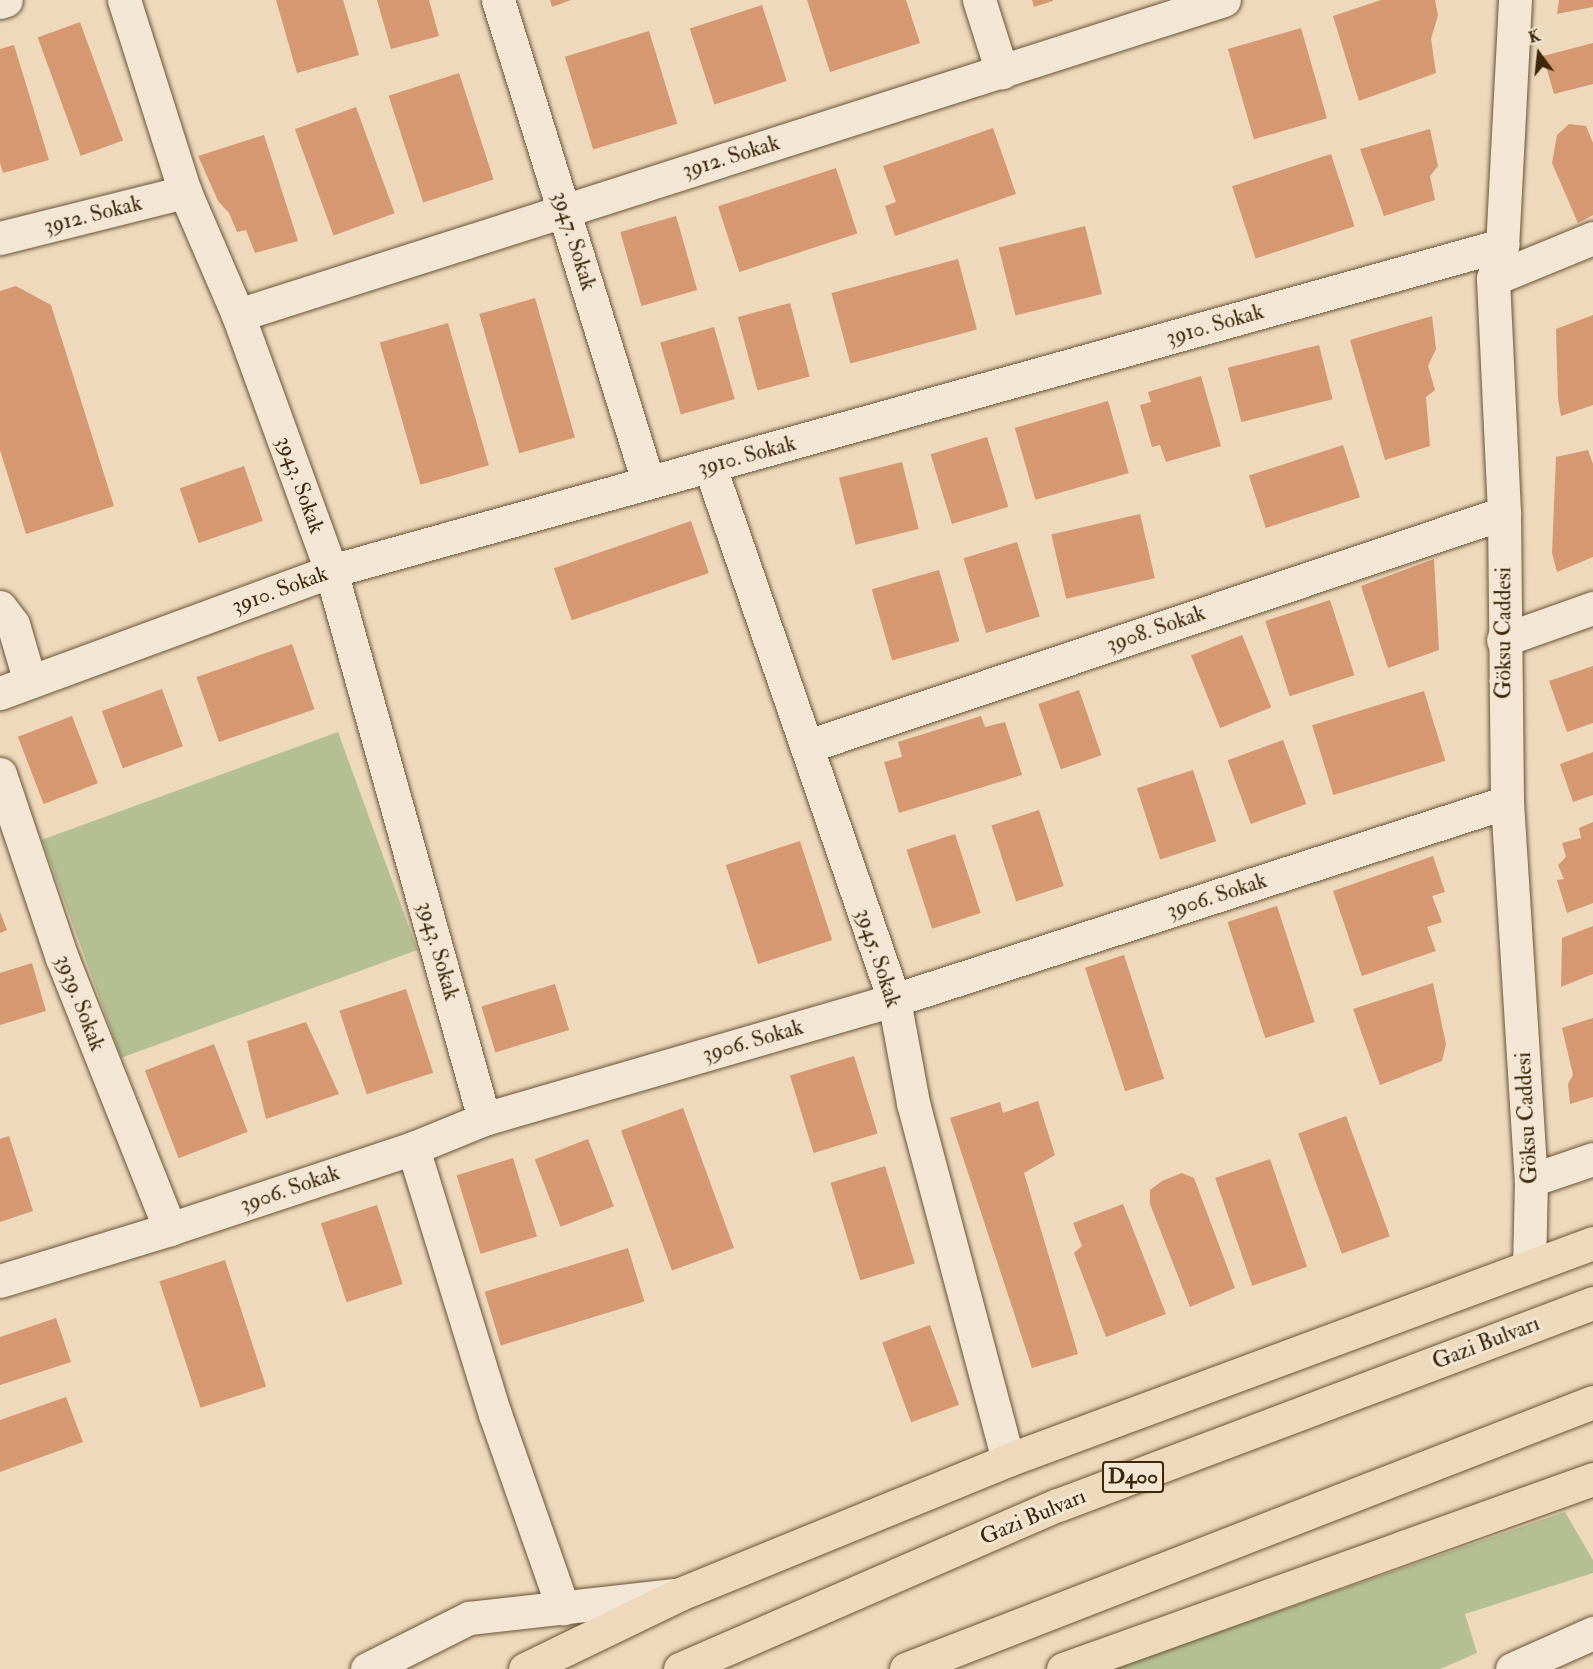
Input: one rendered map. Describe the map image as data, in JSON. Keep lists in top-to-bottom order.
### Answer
{
  "streets": {
    "highway": ["Gazi Bulvarı", "D400"],
    "street": [
      "3912. Sokak",
      "3947. Sokak",
      "3910. Sokak",
      "3943. Sokak",
      "3908. Sokak",
      "Göksu Caddesi",
      "3906. Sokak",
      "3945. Sokak",
      "3939. Sokak"
    ]
  },
  "crossings": [
    ["3912. Sokak", "3947. Sokak"],
    ["3912. Sokak", "3943. Sokak"],
    ["3947. Sokak", "3910. Sokak"],
    ["3910. Sokak", "3943. Sokak"],
    ["3910. Sokak", "Göksu Caddesi"],
    ["3910. Sokak", "3945. Sokak"],
    ["3943. Sokak", "3906. Sokak"],
    ["3908. Sokak", "Göksu Caddesi"],
    ["3908. Sokak", "3945. Sokak"],
    ["Göksu Caddesi", "3906. Sokak"],
    ["3906. Sokak", "3945. Sokak"],
    ["3906. Sokak", "3939. Sokak"]
  ],
  "north": "top"
}
